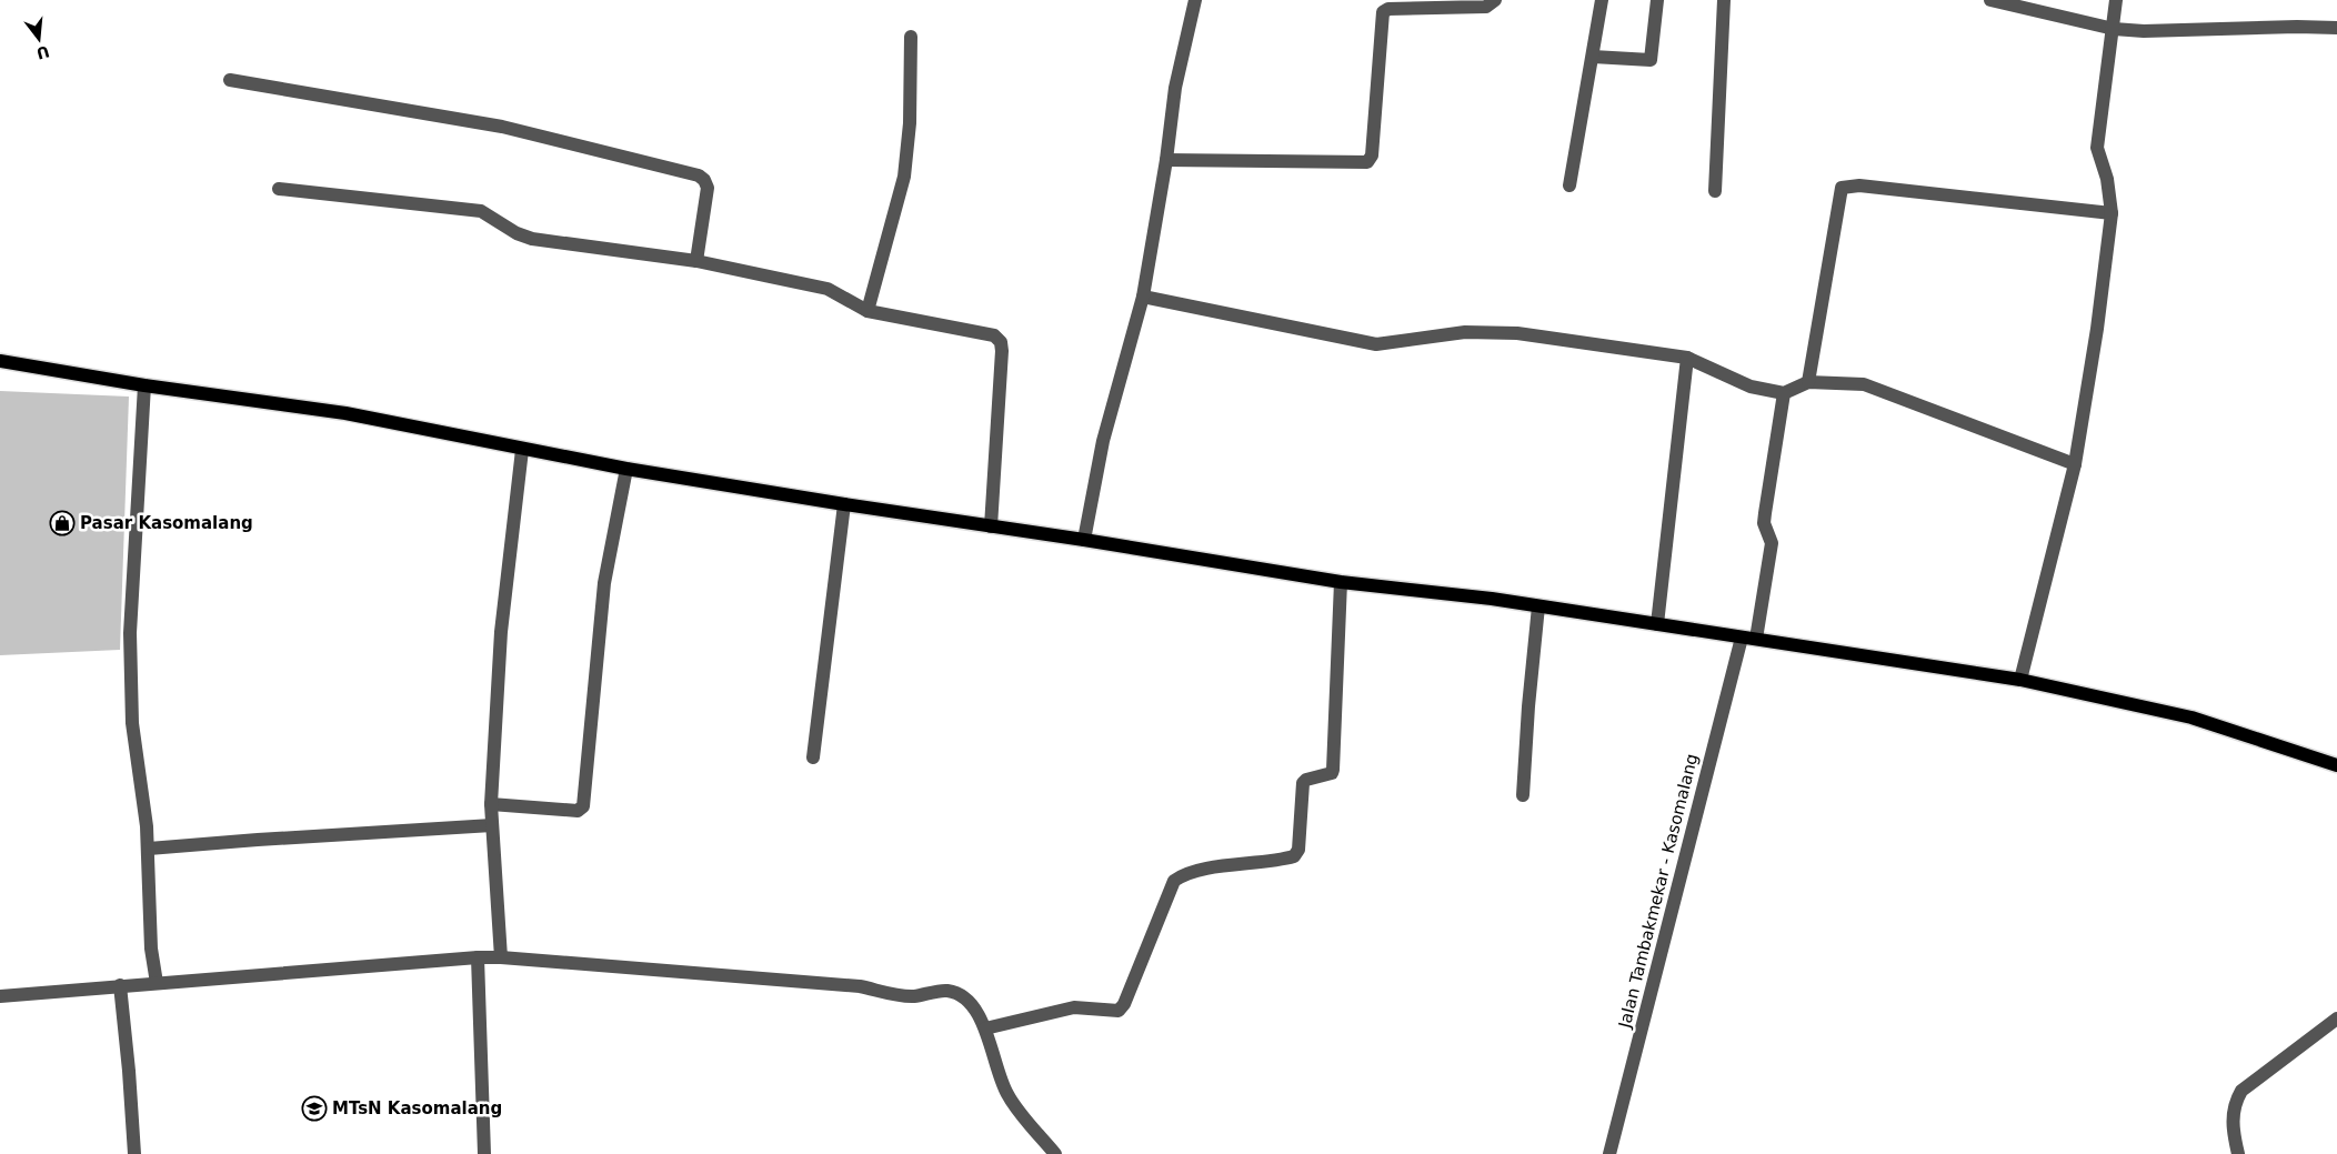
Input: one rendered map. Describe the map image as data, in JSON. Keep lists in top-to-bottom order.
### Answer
{
  "streets": {
    "street": ["Jalan Tambakmekar - Kasomalang"]
  },
  "places": {
    "shop": ["Pasar Kasomalang"],
    "school or university": ["MTsN Kasomalang"]
  },
  "north": "bottom"
}
